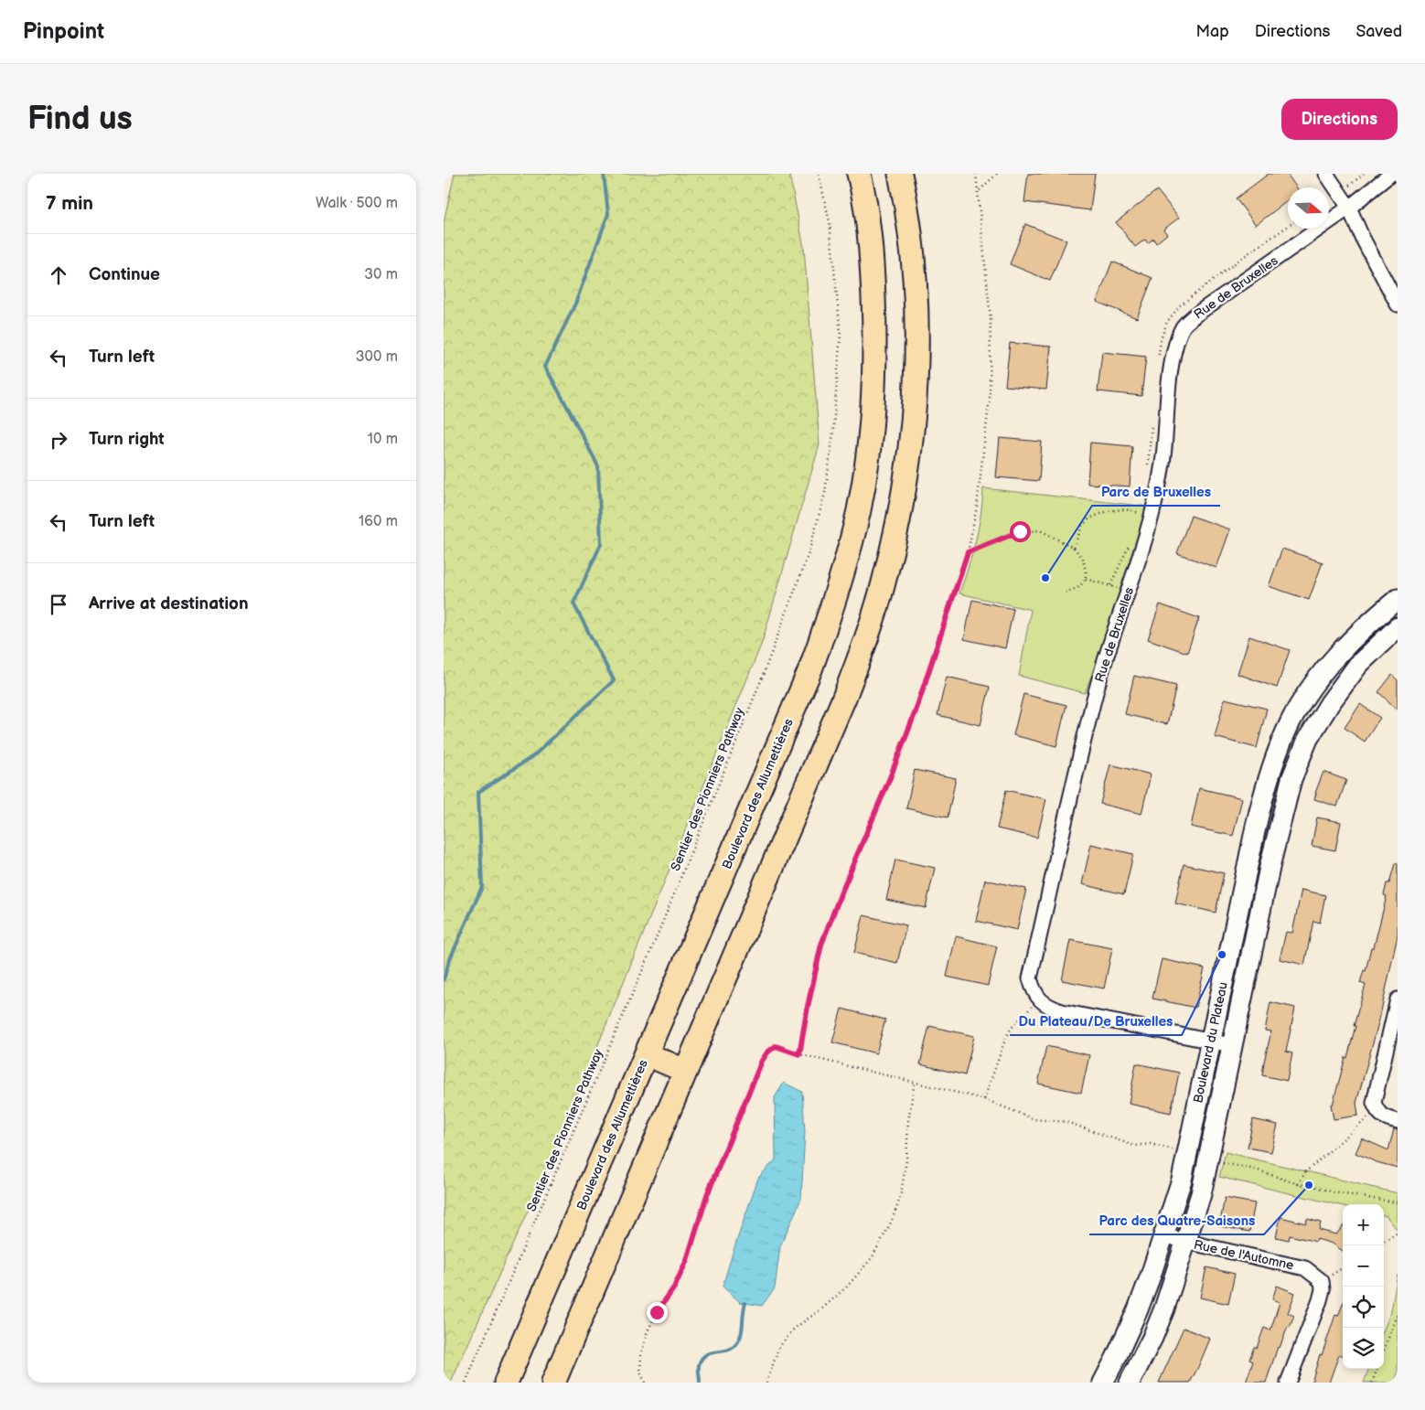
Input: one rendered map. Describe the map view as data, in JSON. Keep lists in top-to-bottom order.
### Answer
{
  "streets": {
    "highway": ["Boulevard des Allumettières"],
    "main road": ["Boulevard du Plateau"],
    "street": ["Rue de Bruxelles", "Rue de l'Automne"],
    "path": ["Sentier des Pionniers Pathway"]
  },
  "crossings": [
    ["Boulevard du Plateau", "Rue de l'Automne"]
  ],
  "places": ["Parc de Bruxelles", "Du Plateau/De Bruxelles", "Parc des Quatre-Saisons"],
  "north": "right",
  "page": {
    "header": "Pinpoint",
    "nav": ["Map", "Directions", "Saved"],
    "buttons": "Directions",
    "title": "Find us",
    "heading": ["7 min", "Walk · 500 m"],
    "list": [
      ["Continue", "30 m"],
      ["Turn left", "300 m"],
      ["Turn right", "10 m"],
      ["Turn left", "160 m"],
      "Arrive at destination"
    ],
    "map_buttons": ["+", "−"]
  }
}
